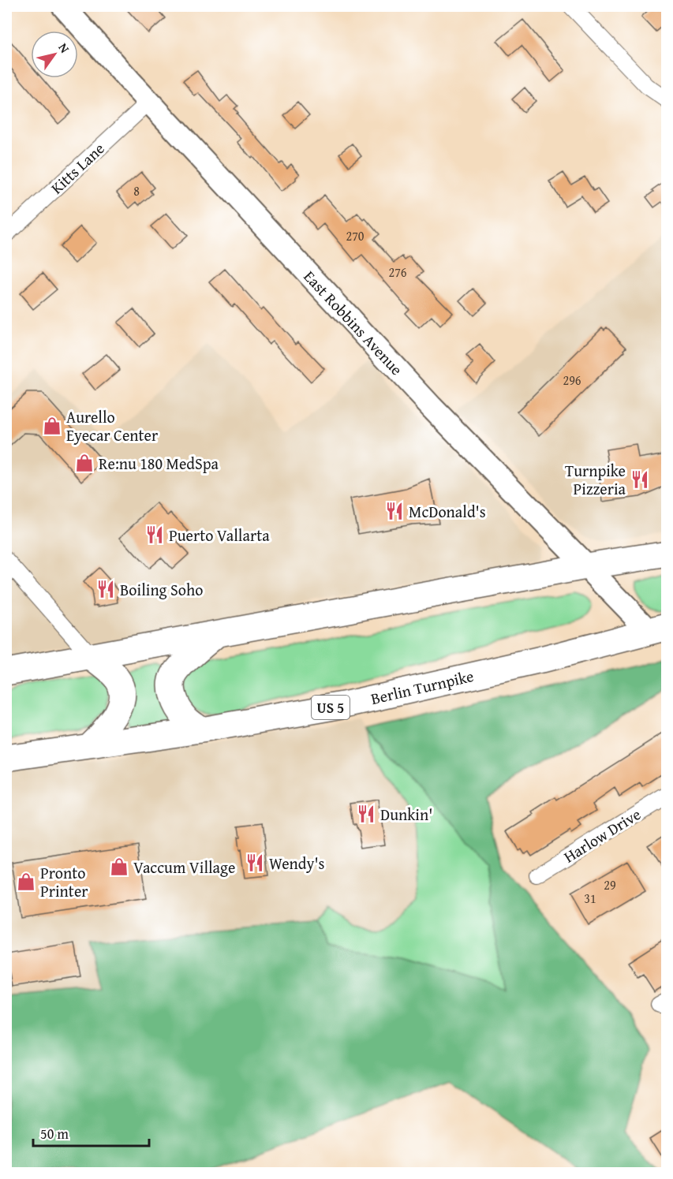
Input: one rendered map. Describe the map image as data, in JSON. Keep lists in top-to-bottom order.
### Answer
{
  "streets": {
    "highway": ["Berlin Turnpike", "US 5"],
    "main road": ["East Robbins Avenue"],
    "street": ["Kitts Lane", "Harlow Drive"]
  },
  "crossings": [
    ["Kitts Lane", "East Robbins Avenue"],
    ["East Robbins Avenue", "Berlin Turnpike"]
  ],
  "places": {
    "shop": [
      "Aurello Eyecar Center",
      "Re:nu 180 MedSpa",
      "Vaccum Village",
      "Pronto Printer"
    ],
    "restaurant": [
      "Turnpike Pizzeria",
      "McDonald's",
      "Puerto Vallarta",
      "Boiling Soho",
      "Dunkin'",
      "Wendy's"
    ]
  },
  "house_numbers": [
    "8",
    "270",
    "276",
    "296",
    "29",
    "31"
  ],
  "scale_bar": "50 m",
  "north": "top right"
}
